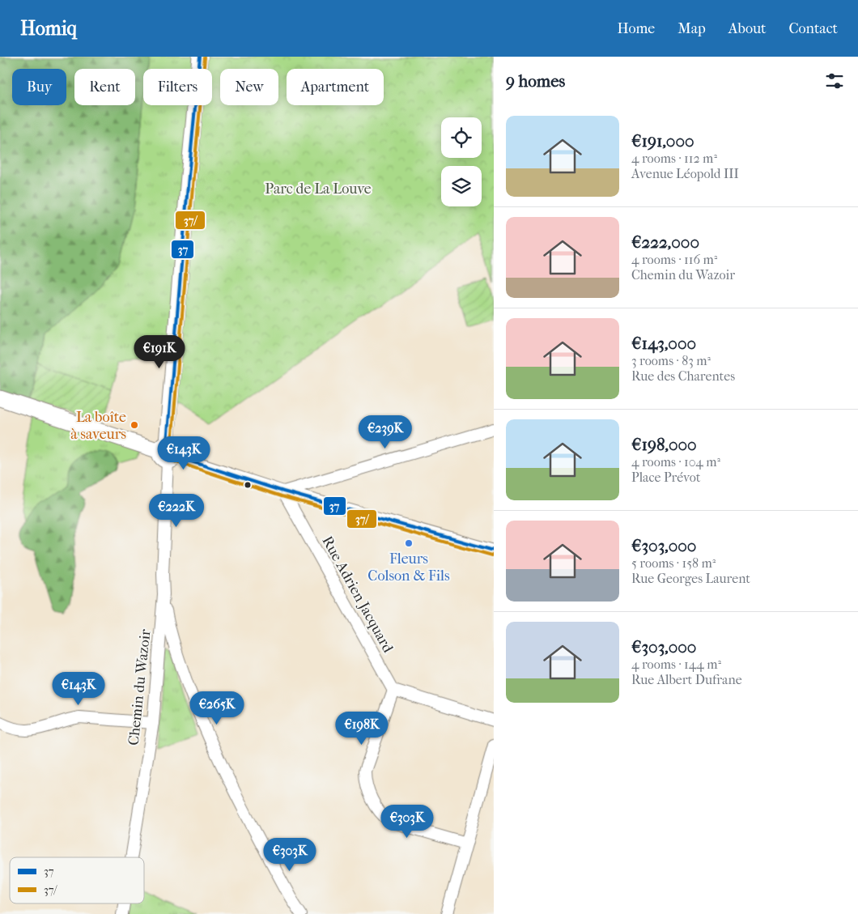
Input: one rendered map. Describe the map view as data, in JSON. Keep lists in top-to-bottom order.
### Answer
{
  "streets": {
    "street": ["Rue Adrien Jacquard", "Chemin du Wazoir"]
  },
  "parks": ["Parc de La Louve"],
  "places": ["La boîte à saveurs", "Fleurs Colson & Fils"],
  "lines": ["transit line 37", "transit line 37/"],
  "legend": ["37", "37/"],
  "page": {
    "header": "Homiq",
    "nav": [
      "Home",
      "Map",
      "About",
      "Contact"
    ],
    "heading": "9 homes",
    "chip": [
      "Buy",
      "Rent",
      "Filters",
      "New",
      "Apartment"
    ],
    "list": [
      {
        "name": "€191,000",
        "note": "4 rooms · 112 m² · Avenue Léopold III"
      },
      {
        "name": "€222,000",
        "note": "4 rooms · 116 m² · Chemin du Wazoir"
      },
      {
        "name": "€143,000",
        "note": "3 rooms · 83 m² · Rue des Charentes"
      },
      {
        "name": "€198,000",
        "note": "4 rooms · 104 m² · Place Prévot"
      },
      {
        "name": "€303,000",
        "note": "5 rooms · 158 m² · Rue Georges Laurent"
      },
      {
        "name": "€303,000",
        "note": "4 rooms · 144 m² · Rue Albert Dufrane"
      }
    ],
    "price": [
      "€191K",
      "€239K",
      "€143K",
      "€222K",
      "€143K",
      "€265K",
      "€198K",
      "€303K",
      "€303K"
    ]
  }
}
